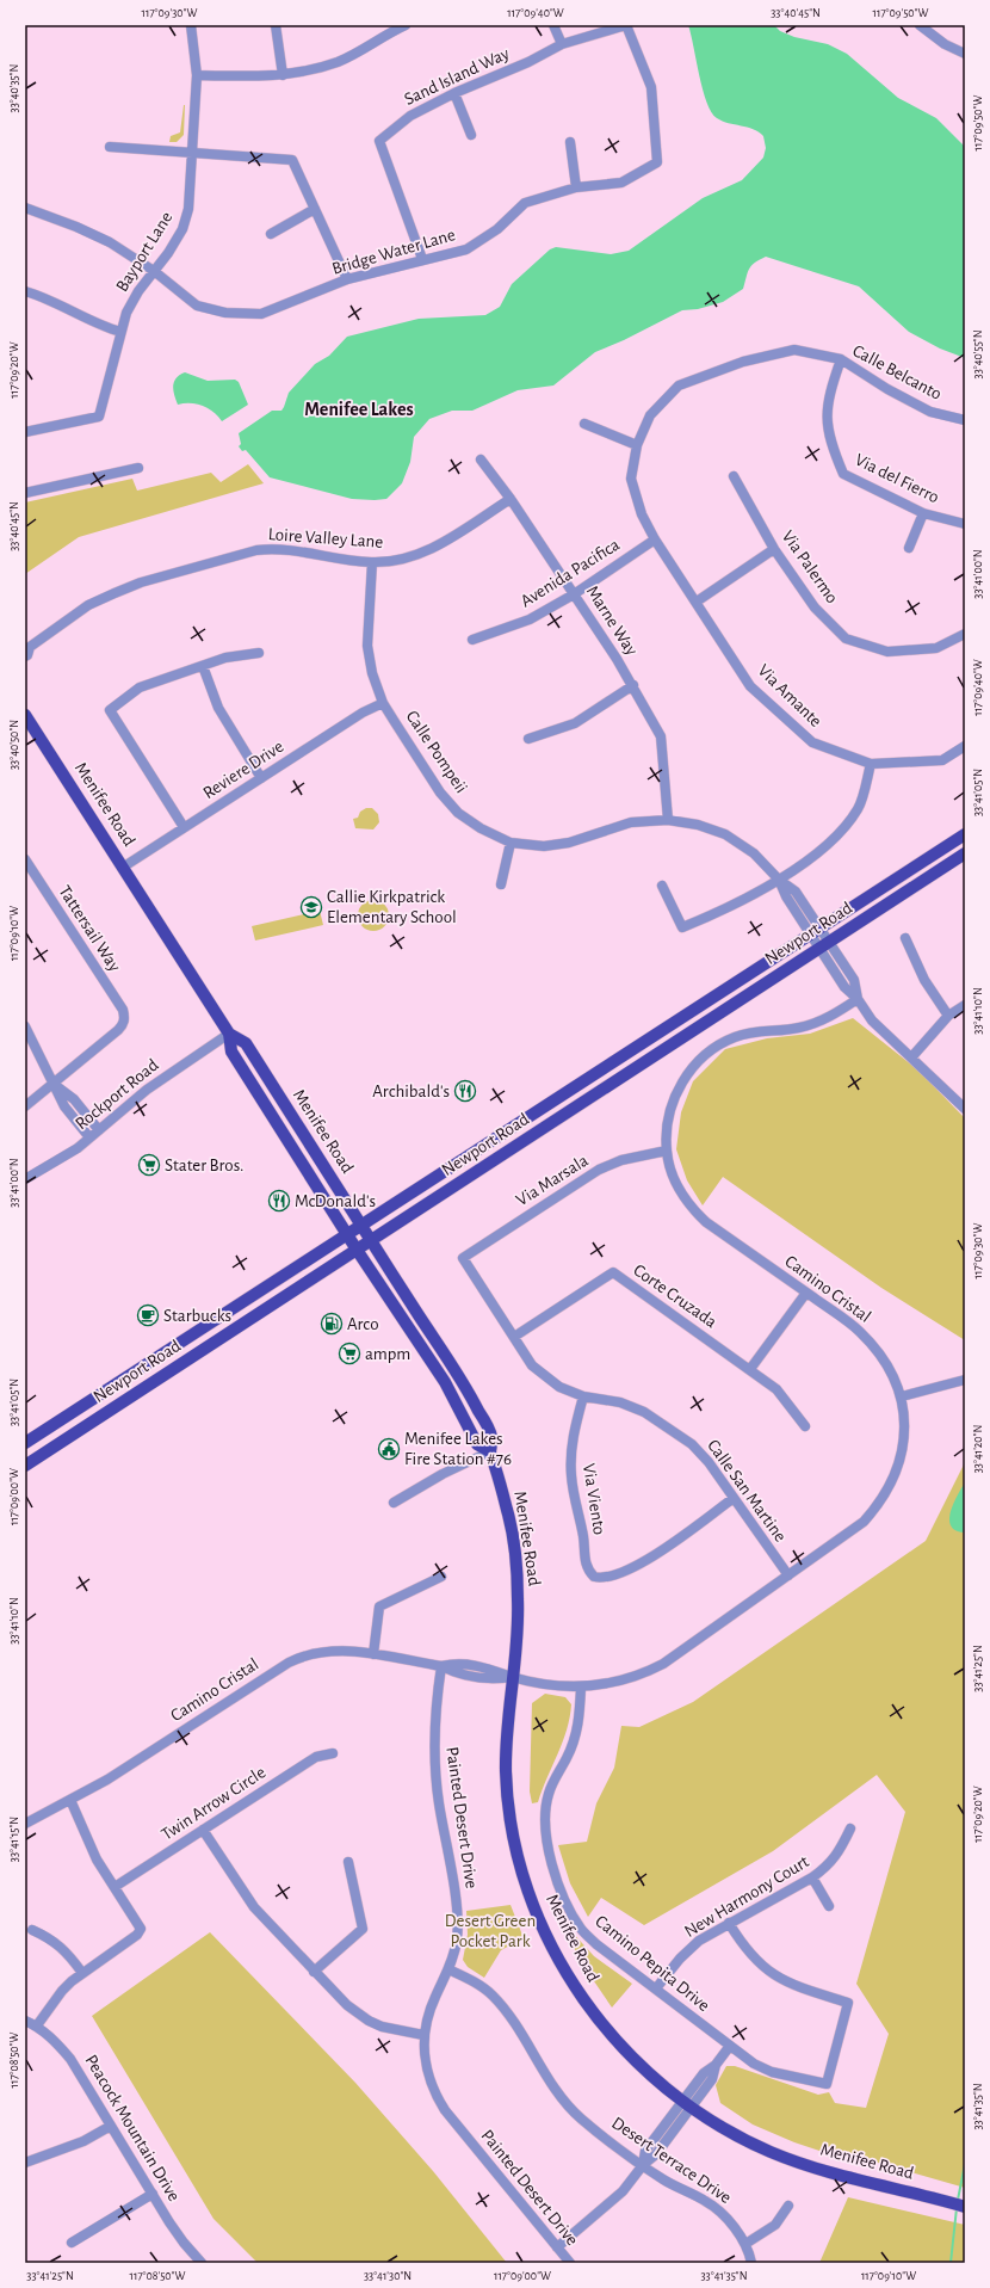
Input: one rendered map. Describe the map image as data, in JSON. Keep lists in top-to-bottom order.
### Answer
{
  "streets": {
    "main road": ["Menifee Road", "Newport Road"],
    "street": [
      "Sand Island Way",
      "Bayport Lane",
      "Bridge Water Lane",
      "Calle Belcanto",
      "Via del Fierro",
      "Loire Valley Lane",
      "Via Palermo",
      "Avenida Pacifica",
      "Marne Way",
      "Via Amante",
      "Calle Pompeii",
      "Reviere Drive",
      "Tattersail Way",
      "Rockport Road",
      "Via Marsala",
      "Camino Cristal",
      "Corte Cruzada",
      "Calle San Martine",
      "Via Viento",
      "Twin Arrow Circle",
      "Painted Desert Drive",
      "New Harmony Court",
      "Camino Pepita Drive",
      "Peacock Mountain Drive",
      "Desert Terrace Drive"
    ]
  },
  "crossings": [
    ["Sand Island Way", "Bridge Water Lane"],
    ["Bayport Lane", "Bridge Water Lane"],
    ["Calle Belcanto", "Via del Fierro"],
    ["Calle Belcanto", "Avenida Pacifica"],
    ["Calle Belcanto", "Via Amante"],
    ["Loire Valley Lane", "Marne Way"],
    ["Loire Valley Lane", "Calle Pompeii"],
    ["Avenida Pacifica", "Marne Way"],
    ["Avenida Pacifica", "Via Amante"],
    ["Marne Way", "Calle Pompeii"],
    ["Calle Pompeii", "Reviere Drive"],
    ["Calle Pompeii", "Newport Road"],
    ["Calle Pompeii", "Camino Cristal"],
    ["Reviere Drive", "Menifee Road"],
    ["Menifee Road", "Newport Road"],
    ["Menifee Road", "Rockport Road"],
    ["Menifee Road", "Camino Cristal"],
    ["Via Marsala", "Camino Cristal"],
    ["Via Marsala", "Calle San Martine"],
    ["Camino Cristal", "Calle San Martine"],
    ["Camino Cristal", "Painted Desert Drive"],
    ["Camino Cristal", "Camino Pepita Drive"],
    ["Corte Cruzada", "Calle San Martine"],
    ["Calle San Martine", "Via Viento"],
    ["Painted Desert Drive", "Desert Terrace Drive"],
    ["New Harmony Court", "Camino Pepita Drive"]
  ],
  "districts": ["Menifee Lakes"],
  "parks": ["Desert Green Pocket Park"],
  "places": {
    "school or university": ["Callie Kirkpatrick Elementary School"],
    "restaurant": ["Archibald's", "McDonald's"],
    "supermarket": ["Stater Bros.", "ampm"],
    "cafe": ["Starbucks"],
    "fuel station": ["Arco"],
    "public building": ["Menifee Lakes Fire Station #76"]
  },
  "coordinates": [
    "117°09'30\"W",
    "117°09'40\"W",
    "33°40'45\"N",
    "117°09'50\"W",
    "33°40'35\"N",
    "33°40'55\"N",
    "117°09'20\"W",
    "33°41'00\"N",
    "33°40'50\"N",
    "33°41'05\"N",
    "117°09'10\"W",
    "33°41'10\"N",
    "33°41'20\"N",
    "117°09'00\"W",
    "33°41'25\"N",
    "33°41'15\"N",
    "117°08'50\"W",
    "33°41'35\"N",
    "33°41'30\"N"
  ]
}
